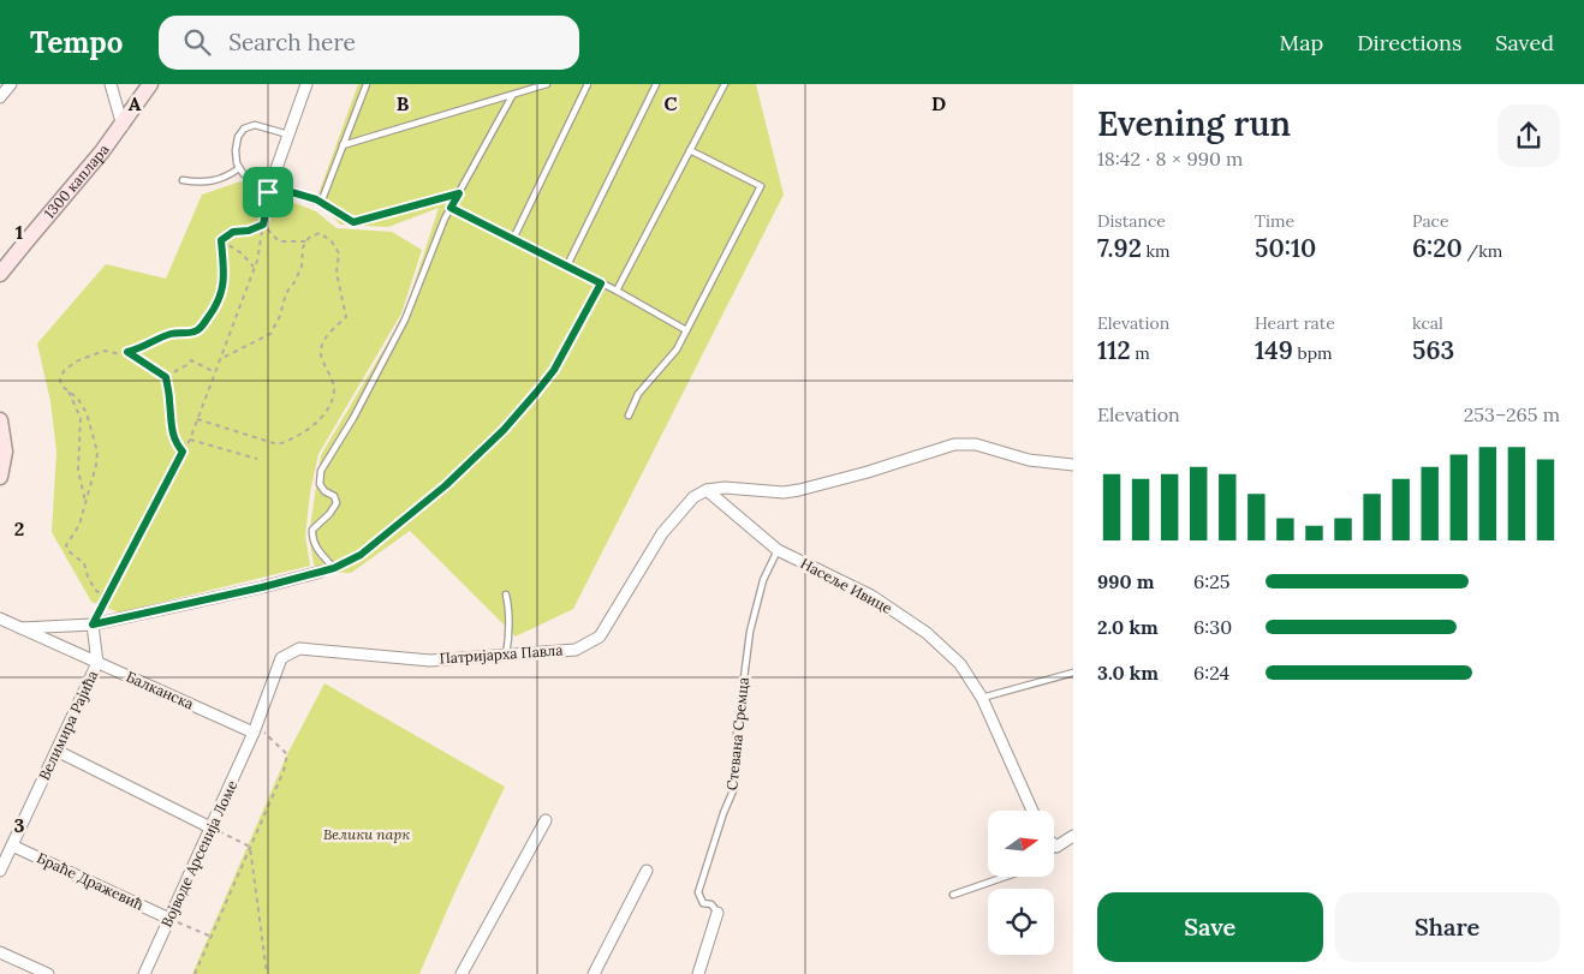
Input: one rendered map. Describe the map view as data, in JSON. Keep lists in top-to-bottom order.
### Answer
{
  "streets": {
    "street": [
      "1300 каплара",
      "Насеље Ивице",
      "Патријарха Павла",
      "Балканска",
      "Велимира Рајића",
      "Стевана Сремца",
      "Војводе Арсенија Ломе",
      "Браће Дражевић"
    ]
  },
  "crossings": [
    ["Насеље Ивице", "Патријарха Павла"],
    ["Насеље Ивице", "Стевана Сремца"],
    ["Патријарха Павла", "Балканска"],
    ["Патријарха Павла", "Војводе Арсенија Ломе"],
    ["Балканска", "Велимира Рајића"],
    ["Балканска", "Војводе Арсенија Ломе"],
    ["Велимира Рајића", "Браће Дражевић"],
    ["Војводе Арсенија Ломе", "Браће Дражевић"]
  ],
  "parks": ["Велики парк"],
  "north": "right",
  "page": {
    "header": "Tempo",
    "search": "Search here",
    "nav": ["Map", "Directions", "Saved"],
    "heading": ["Evening run", "18:42 · 8 × 990 m"],
    "stats": [
      ["Distance", "7.92 km"],
      ["Time", "50:10"],
      ["Pace", "6:20 /km"],
      ["Elevation", "112 m"],
      ["Heart rate", "149 bpm"],
      ["kcal", "563"]
    ],
    "chart": ["Elevation", "253–265 m"],
    "list": [
      {
        "name": "990 m",
        "note": "6:25"
      },
      {
        "name": "2.0 km",
        "note": "6:30"
      },
      {
        "name": "3.0 km",
        "note": "6:24"
      }
    ],
    "buttons": ["Save", "Share"]
  },
  "grid": {
    "columns": [
      "A",
      "B",
      "C",
      "D"
    ],
    "rows": ["1", "2", "3"]
  }
}
